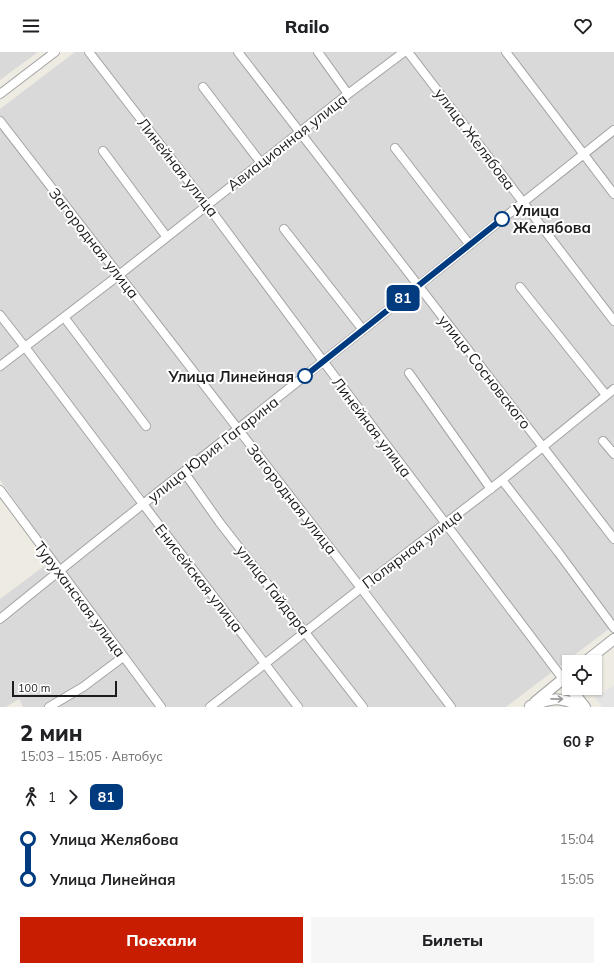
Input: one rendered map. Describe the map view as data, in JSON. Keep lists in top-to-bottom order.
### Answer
{
  "streets": {
    "street": [
      "улица Желябова",
      "Авиационная улица",
      "Линейная улица",
      "Загородная улица",
      "улица Сосновского",
      "улица Юрия Гагарина",
      "Полярная улица",
      "Енисейская улица",
      "улица Гайдара",
      "Туруханская улица"
    ]
  },
  "crossings": [
    ["улица Желябова", "улица Юрия Гагарина"],
    ["Авиационная улица", "Линейная улица"],
    ["Авиационная улица", "Загородная улица"],
    ["Авиационная улица", "улица Сосновского"],
    ["Авиационная улица", "Енисейская улица"],
    ["Линейная улица", "улица Юрия Гагарина"],
    ["Линейная улица", "Полярная улица"],
    ["Загородная улица", "улица Юрия Гагарина"],
    ["Загородная улица", "Полярная улица"],
    ["улица Сосновского", "улица Юрия Гагарина"],
    ["улица Сосновского", "Полярная улица"],
    ["улица Юрия Гагарина", "Енисейская улица"],
    ["улица Юрия Гагарина", "улица Гайдара"],
    ["улица Юрия Гагарина", "Туруханская улица"],
    ["Полярная улица", "Енисейская улица"],
    ["Полярная улица", "улица Гайдара"]
  ],
  "places": ["Улица Желябова", "Улица Линейная"],
  "lines": ["bus line 81"],
  "scale_bar": "100 m",
  "page": {
    "header": "Railo",
    "on_map": "81",
    "scale": "100 m",
    "heading": ["2 мин", "15:03 – 15:05 · Автобус", "60 ₽"],
    "legs": ["1", "81"],
    "list": [
      {
        "name": "Улица Желябова",
        "value": "15:04"
      },
      {
        "name": "Улица Линейная",
        "value": "15:05"
      }
    ],
    "buttons": ["Поехали", "Билеты"]
  }
}
